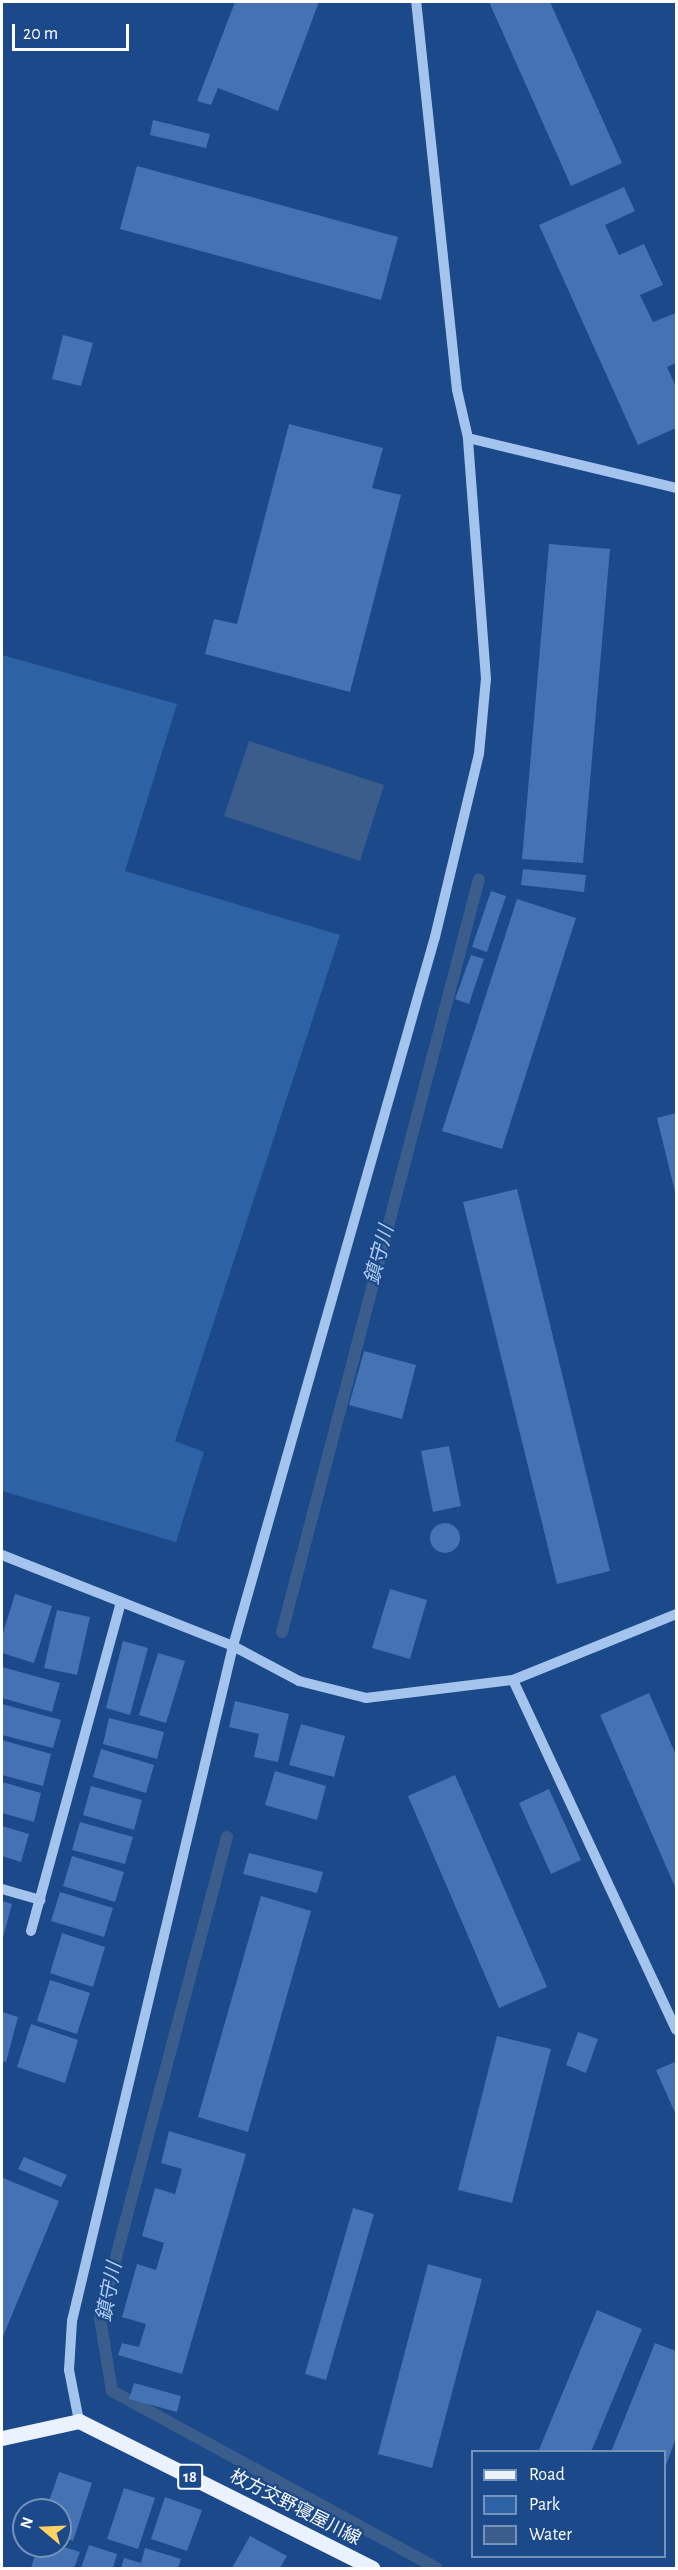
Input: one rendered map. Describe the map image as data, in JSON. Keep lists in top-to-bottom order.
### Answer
{
  "streets": {
    "main road": ["18", "枚方交野寝屋川線"]
  },
  "water": ["鎮守川"],
  "legend": ["Road", "Park", "Water"],
  "scale_bar": "20 m",
  "north": "left"
}
